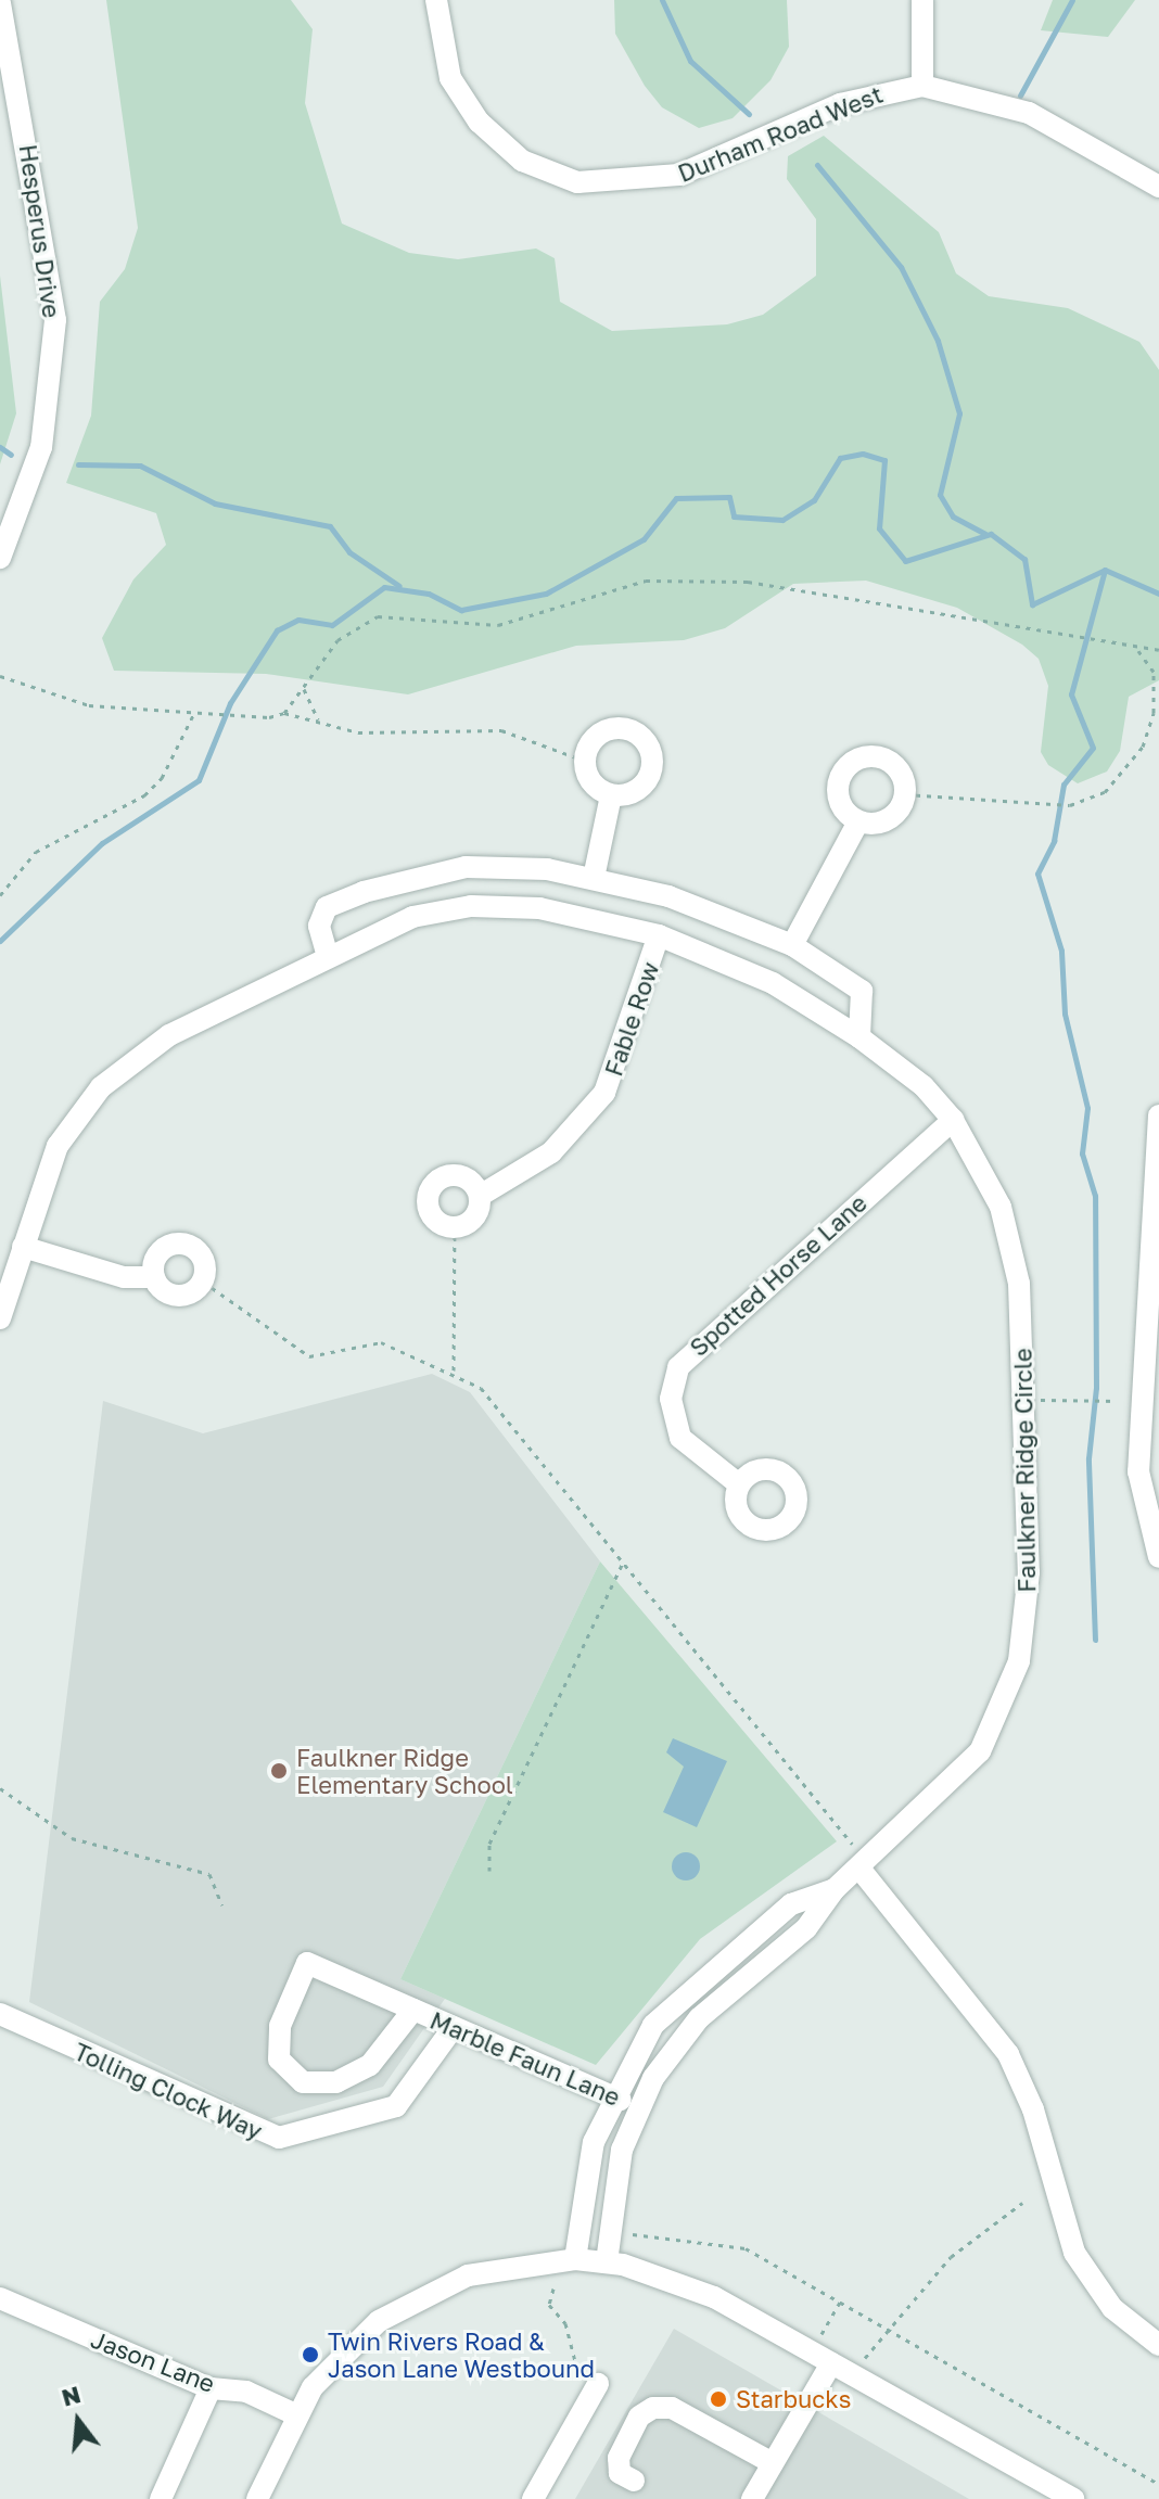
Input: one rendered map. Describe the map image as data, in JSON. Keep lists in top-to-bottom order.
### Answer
{
  "streets": {
    "street": [
      "Durham Road West",
      "Hesperus Drive",
      "Fable Row",
      "Spotted Horse Lane",
      "Faulkner Ridge Circle",
      "Marble Faun Lane",
      "Tolling Clock Way",
      "Jason Lane"
    ]
  },
  "crossings": [
    ["Fable Row", "Faulkner Ridge Circle"],
    ["Spotted Horse Lane", "Faulkner Ridge Circle"],
    ["Faulkner Ridge Circle", "Marble Faun Lane"],
    ["Marble Faun Lane", "Tolling Clock Way"]
  ],
  "places": ["Faulkner Ridge Elementary School", "Twin Rivers Road & Jason Lane Westbound", "Starbucks"],
  "north": "top"
}
